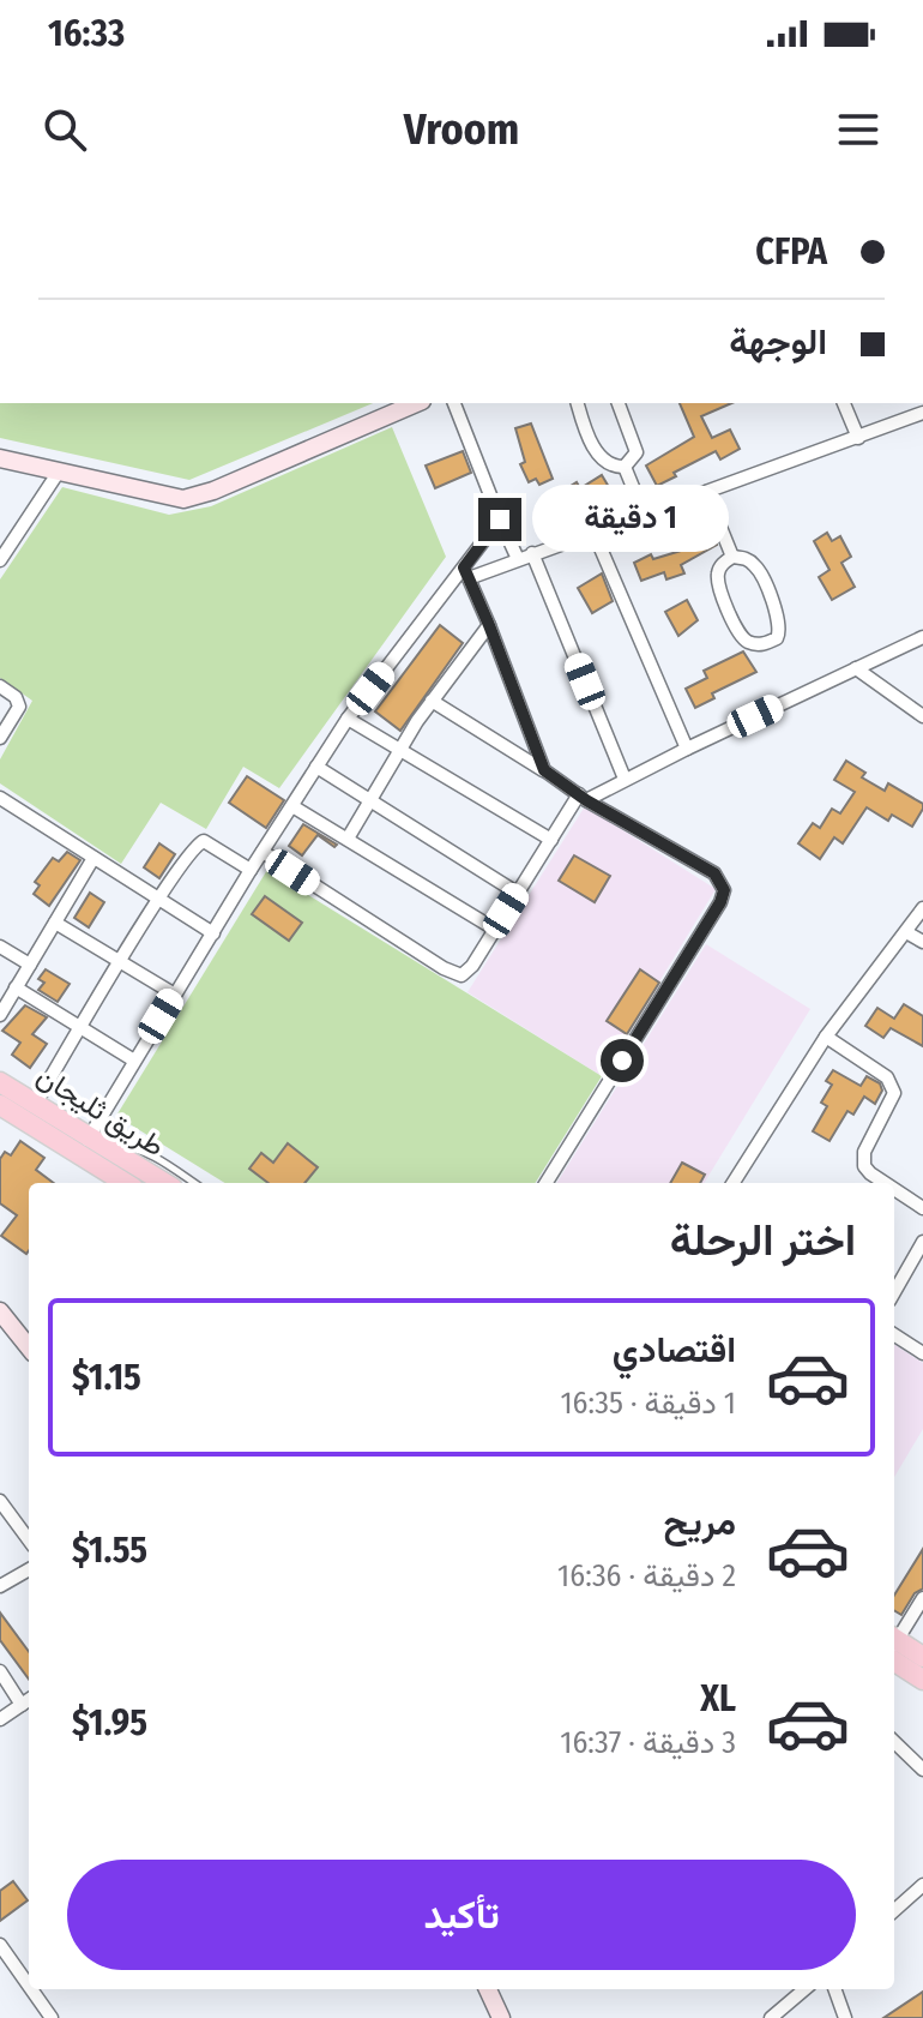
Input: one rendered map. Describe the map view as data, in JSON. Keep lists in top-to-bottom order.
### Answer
{
  "streets": {
    "main road": ["طريق ثليجان"]
  },
  "page": {
    "status": "16:33",
    "header": "Vroom",
    "banner": ["CFPA", "الوجهة"],
    "bubble": "1 دقيقة",
    "heading": "اختر الرحلة",
    "list": [
      {
        "name": "اقتصادي",
        "note": "1 دقيقة · 16:35",
        "value": "$1.15"
      },
      {
        "name": "مريح",
        "note": "2 دقيقة · 16:36",
        "value": "$1.55"
      },
      {
        "name": "XL",
        "note": "3 دقيقة · 16:37",
        "value": "$1.95"
      }
    ],
    "buttons": "تأكيد"
  }
}
